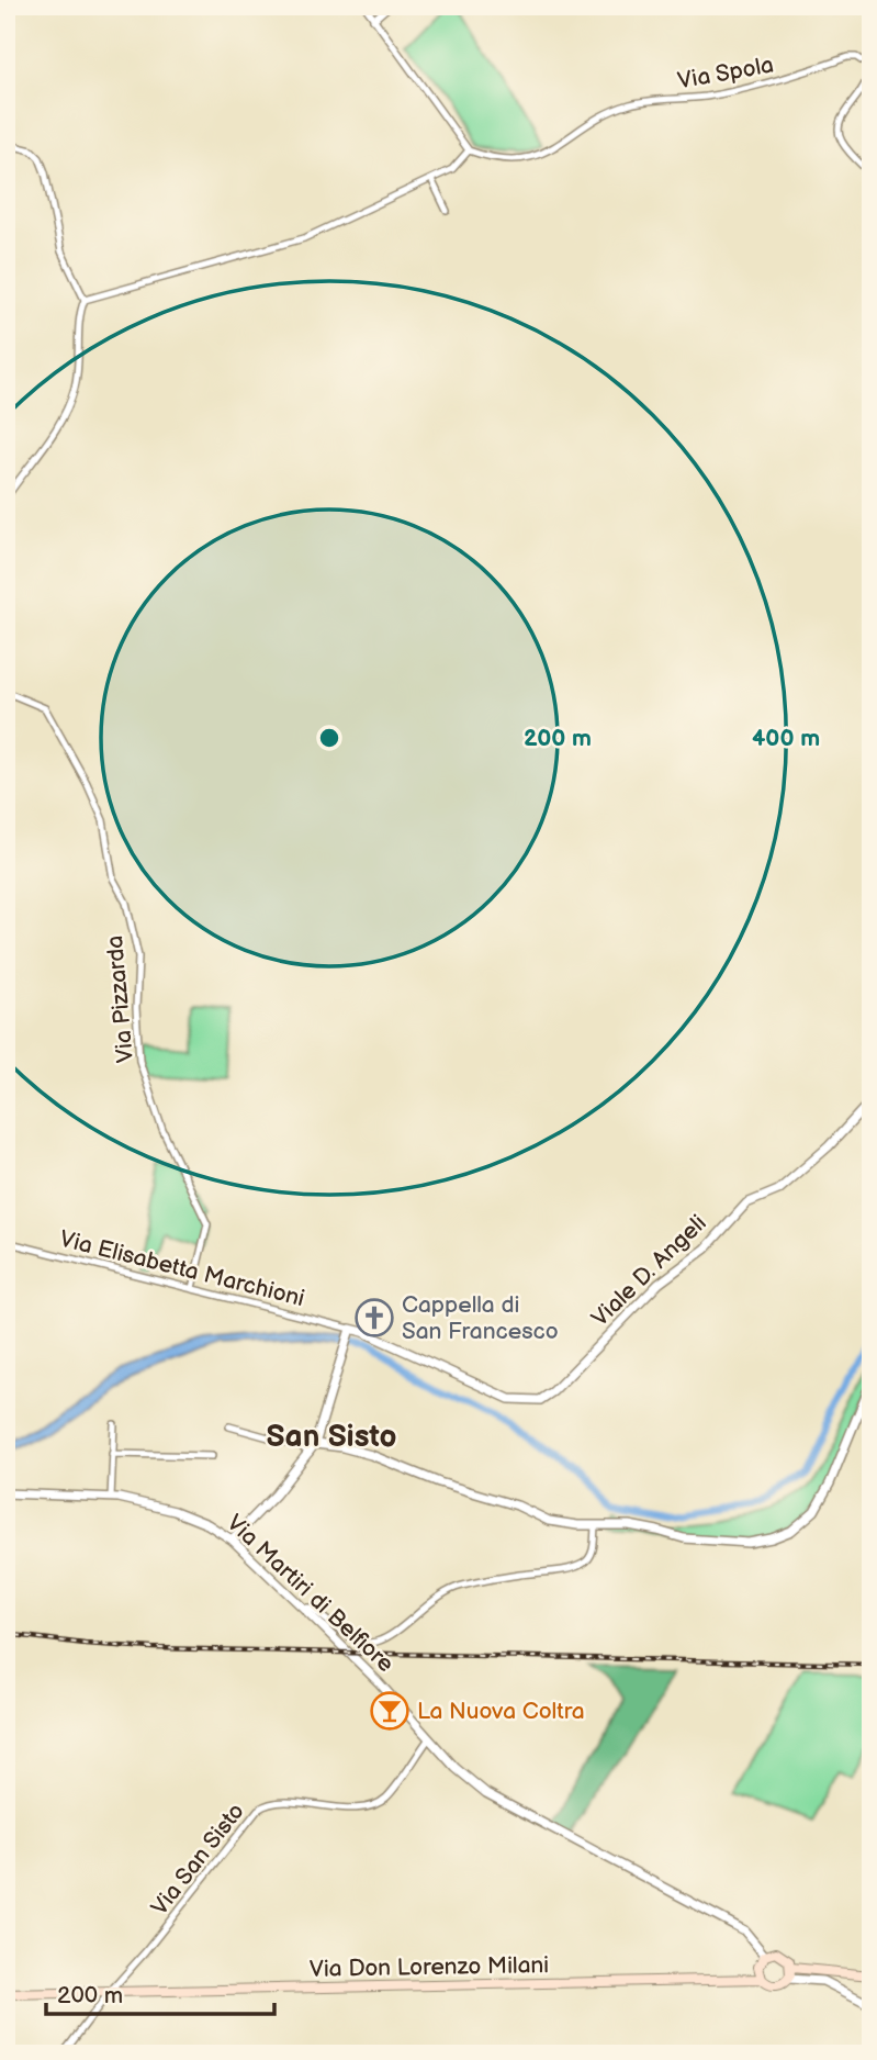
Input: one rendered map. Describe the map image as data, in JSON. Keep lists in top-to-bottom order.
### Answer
{
  "streets": {
    "main road": ["Via Don Lorenzo Milani"],
    "street": [
      "Via Spola",
      "Via Pizzarda",
      "Via Elisabetta Marchioni",
      "Viale D. Angeli",
      "Via Martiri di Belfiore",
      "Via San Sisto"
    ]
  },
  "crossings": [
    ["Via Pizzarda", "Via Elisabetta Marchioni"],
    ["Via Elisabetta Marchioni", "Viale D. Angeli"],
    ["Via Martiri di Belfiore", "Via San Sisto"],
    ["Via Martiri di Belfiore", "Via Don Lorenzo Milani"],
    ["Via San Sisto", "Via Don Lorenzo Milani"]
  ],
  "districts": ["San Sisto"],
  "places": {
    "church": ["Cappella di San Francesco"],
    "bar": ["La Nuova Coltra"]
  },
  "scale_bar": "200 m",
  "rings": ["200 m", "400 m"]
}
